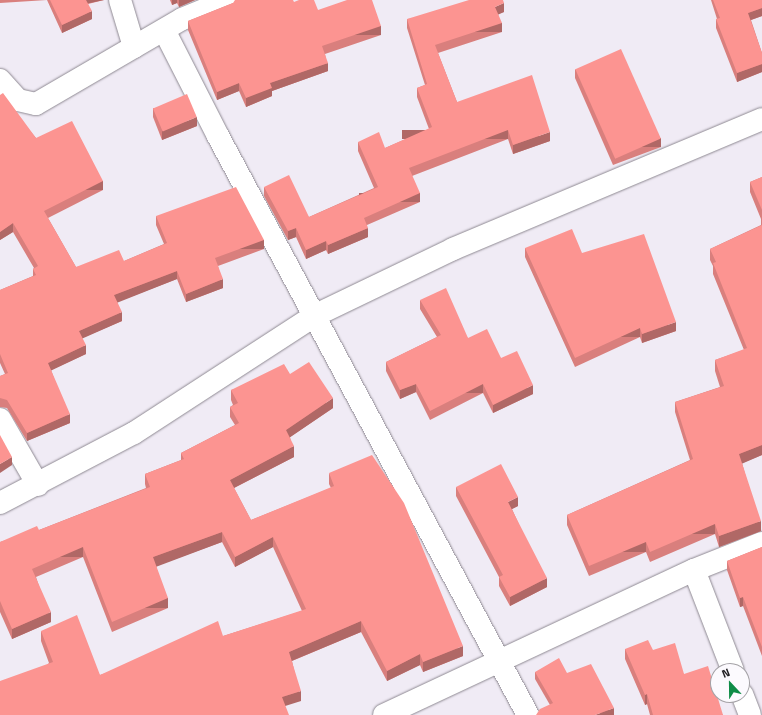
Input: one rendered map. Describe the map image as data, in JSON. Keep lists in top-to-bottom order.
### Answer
{
  "north": "top"
}
